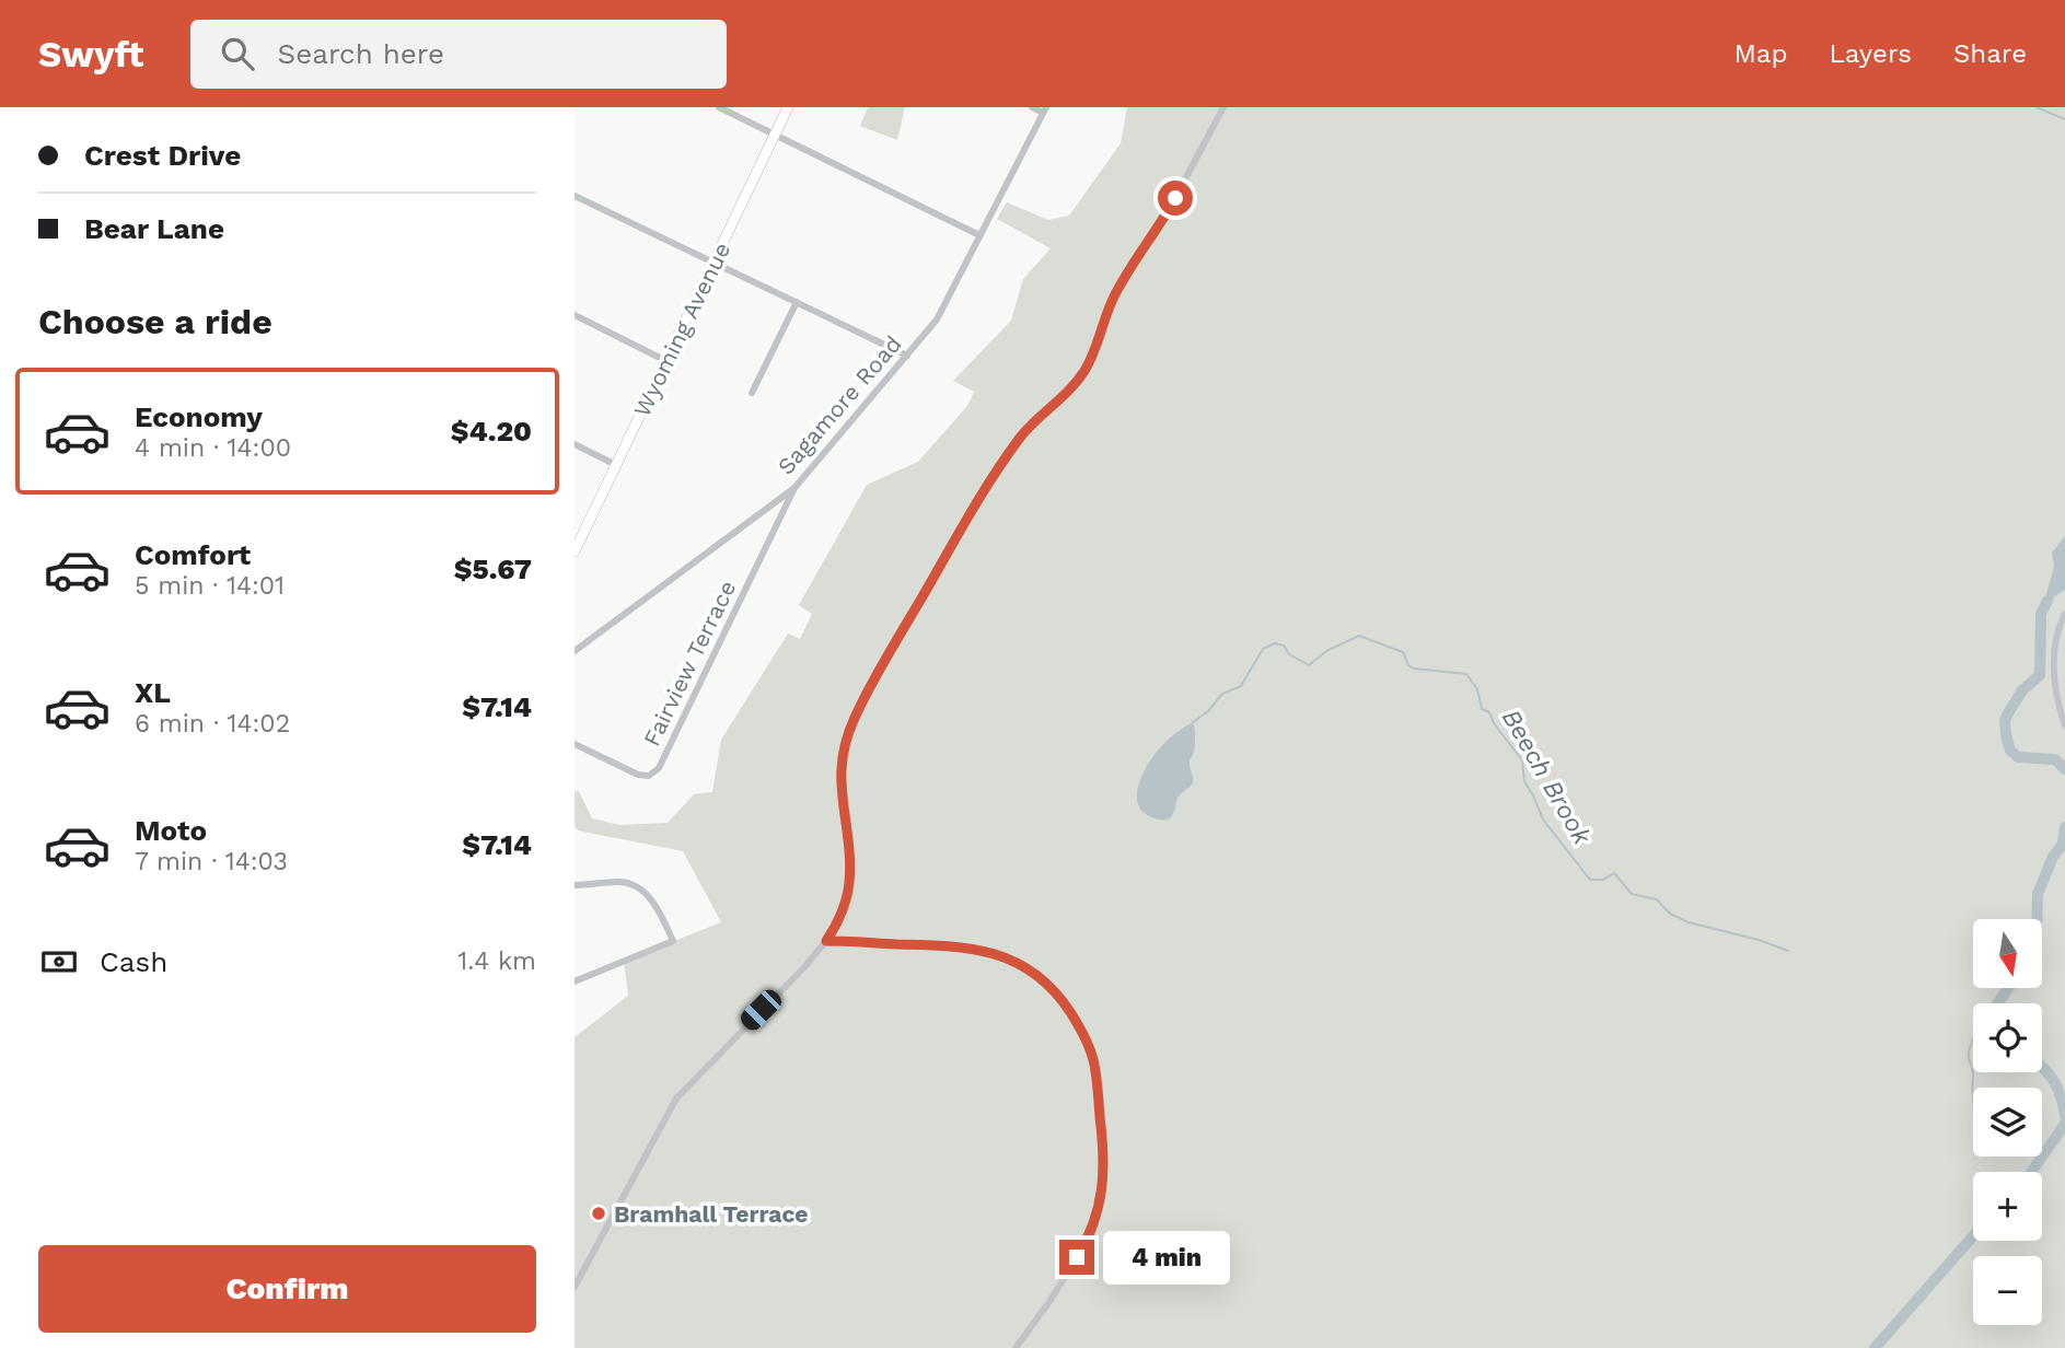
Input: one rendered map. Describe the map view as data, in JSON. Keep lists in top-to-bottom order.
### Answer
{
  "streets": {
    "main road": ["Wyoming Avenue"],
    "street": ["Sagamore Road", "Fairview Terrace"]
  },
  "crossings": [
    ["Sagamore Road", "Fairview Terrace"]
  ],
  "water": ["Beech Brook"],
  "places": ["Bramhall Terrace"],
  "north": "bottom",
  "page": {
    "header": "Swyft",
    "search": "Search here",
    "nav": ["Map", "Layers", "Share"],
    "banner": ["Crest Drive", "Bear Lane"],
    "heading": "Choose a ride",
    "list": [
      {
        "name": "Economy",
        "note": "4 min · 14:00",
        "value": "$4.20"
      },
      {
        "name": "Comfort",
        "note": "5 min · 14:01",
        "value": "$5.67"
      },
      {
        "name": "XL",
        "note": "6 min · 14:02",
        "value": "$7.14"
      },
      {
        "name": "Moto",
        "note": "7 min · 14:03",
        "value": "$7.14"
      }
    ],
    "pay": ["Cash", "1.4 km"],
    "map_buttons": ["+", "−"],
    "buttons": "Confirm",
    "bubble": "4 min"
  }
}
